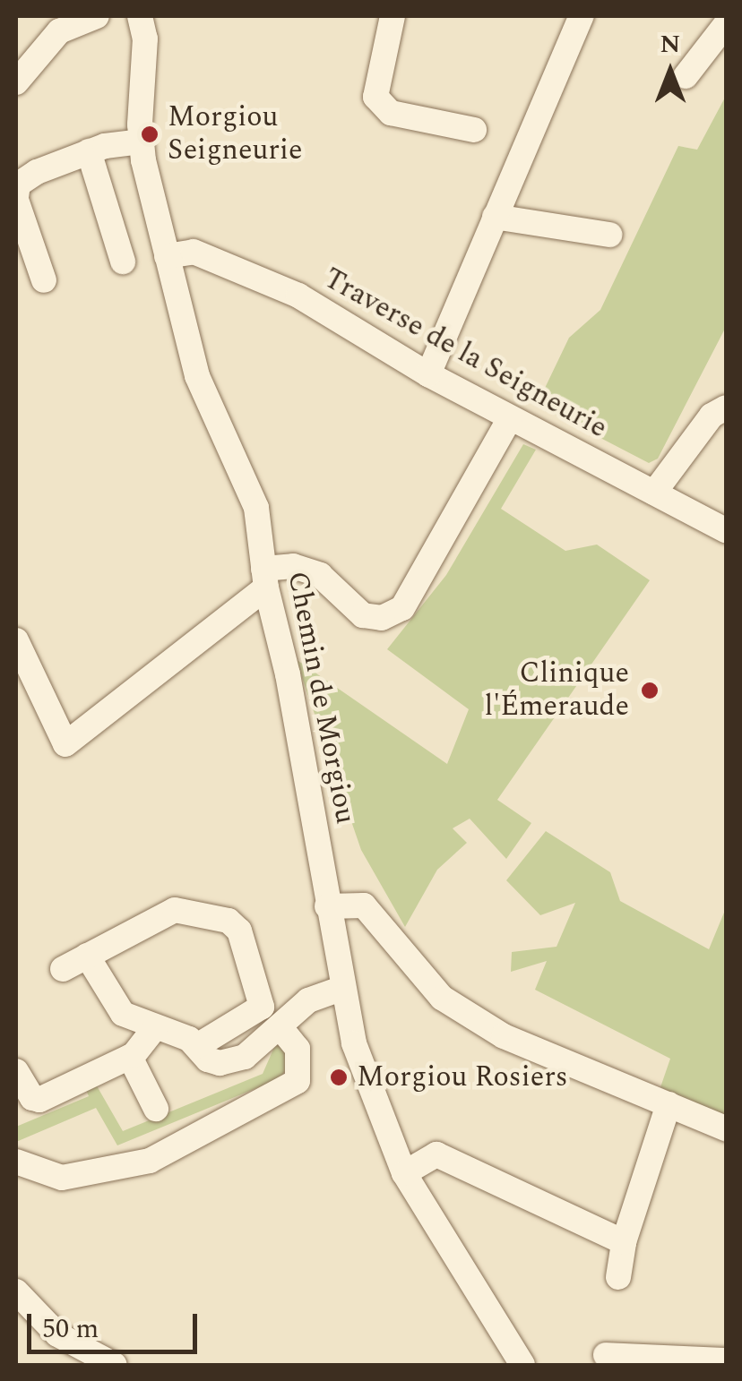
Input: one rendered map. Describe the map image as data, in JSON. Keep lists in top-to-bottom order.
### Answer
{
  "streets": {
    "street": ["Traverse de la Seigneurie", "Chemin de Morgiou"]
  },
  "crossings": [
    ["Traverse de la Seigneurie", "Chemin de Morgiou"]
  ],
  "places": ["Morgiou Seigneurie", "Clinique l'Émeraude", "Morgiou Rosiers"],
  "scale_bar": "50 m",
  "north": "top"
}
